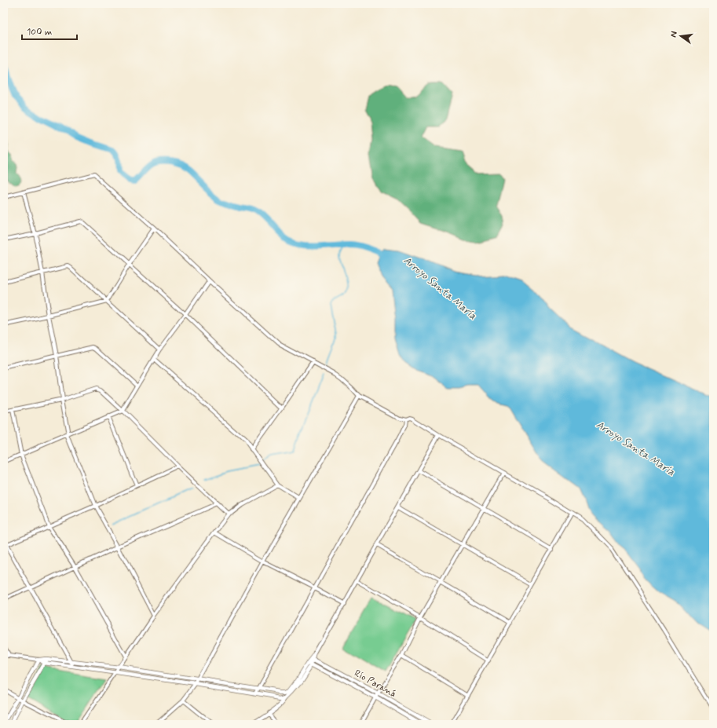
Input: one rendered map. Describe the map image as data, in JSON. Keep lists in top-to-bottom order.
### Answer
{
  "streets": {
    "street": ["Río Paraná"]
  },
  "water": ["Arroyo Santa María"],
  "scale_bar": "100 m",
  "north": "left"
}
